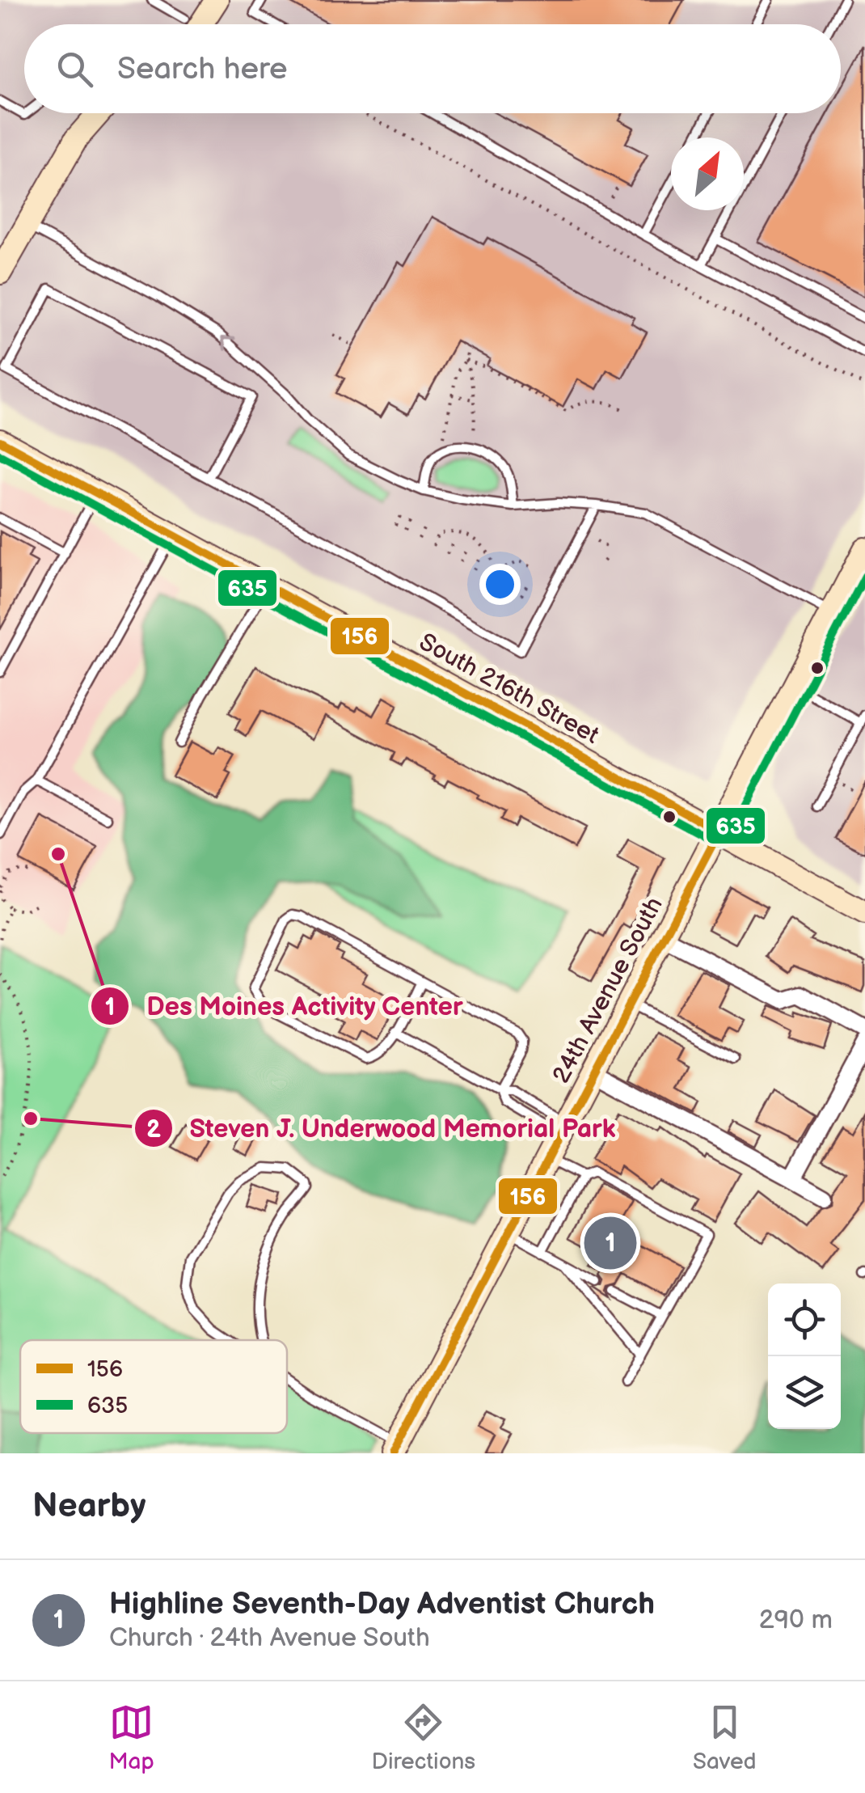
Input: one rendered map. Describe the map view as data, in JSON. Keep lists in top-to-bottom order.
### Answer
{
  "streets": {
    "street": ["South 216th Street", "24th Avenue South"]
  },
  "crossings": [
    ["South 216th Street", "24th Avenue South"]
  ],
  "places": ["Des Moines Activity Center", "Steven J. Underwood Memorial Park"],
  "lines": ["transit line 156", "transit line 635"],
  "legend": ["156", "635"],
  "north": "top right",
  "page": {
    "search": "Search here",
    "pins": "1",
    "heading": "Nearby",
    "list": [
      {
        "mark": "1",
        "name": "Highline Seventh-Day Adventist Church",
        "note": "Church · 24th Avenue South",
        "value": "290 m"
      }
    ],
    "nav": ["Map", "Directions", "Saved"]
  }
}
